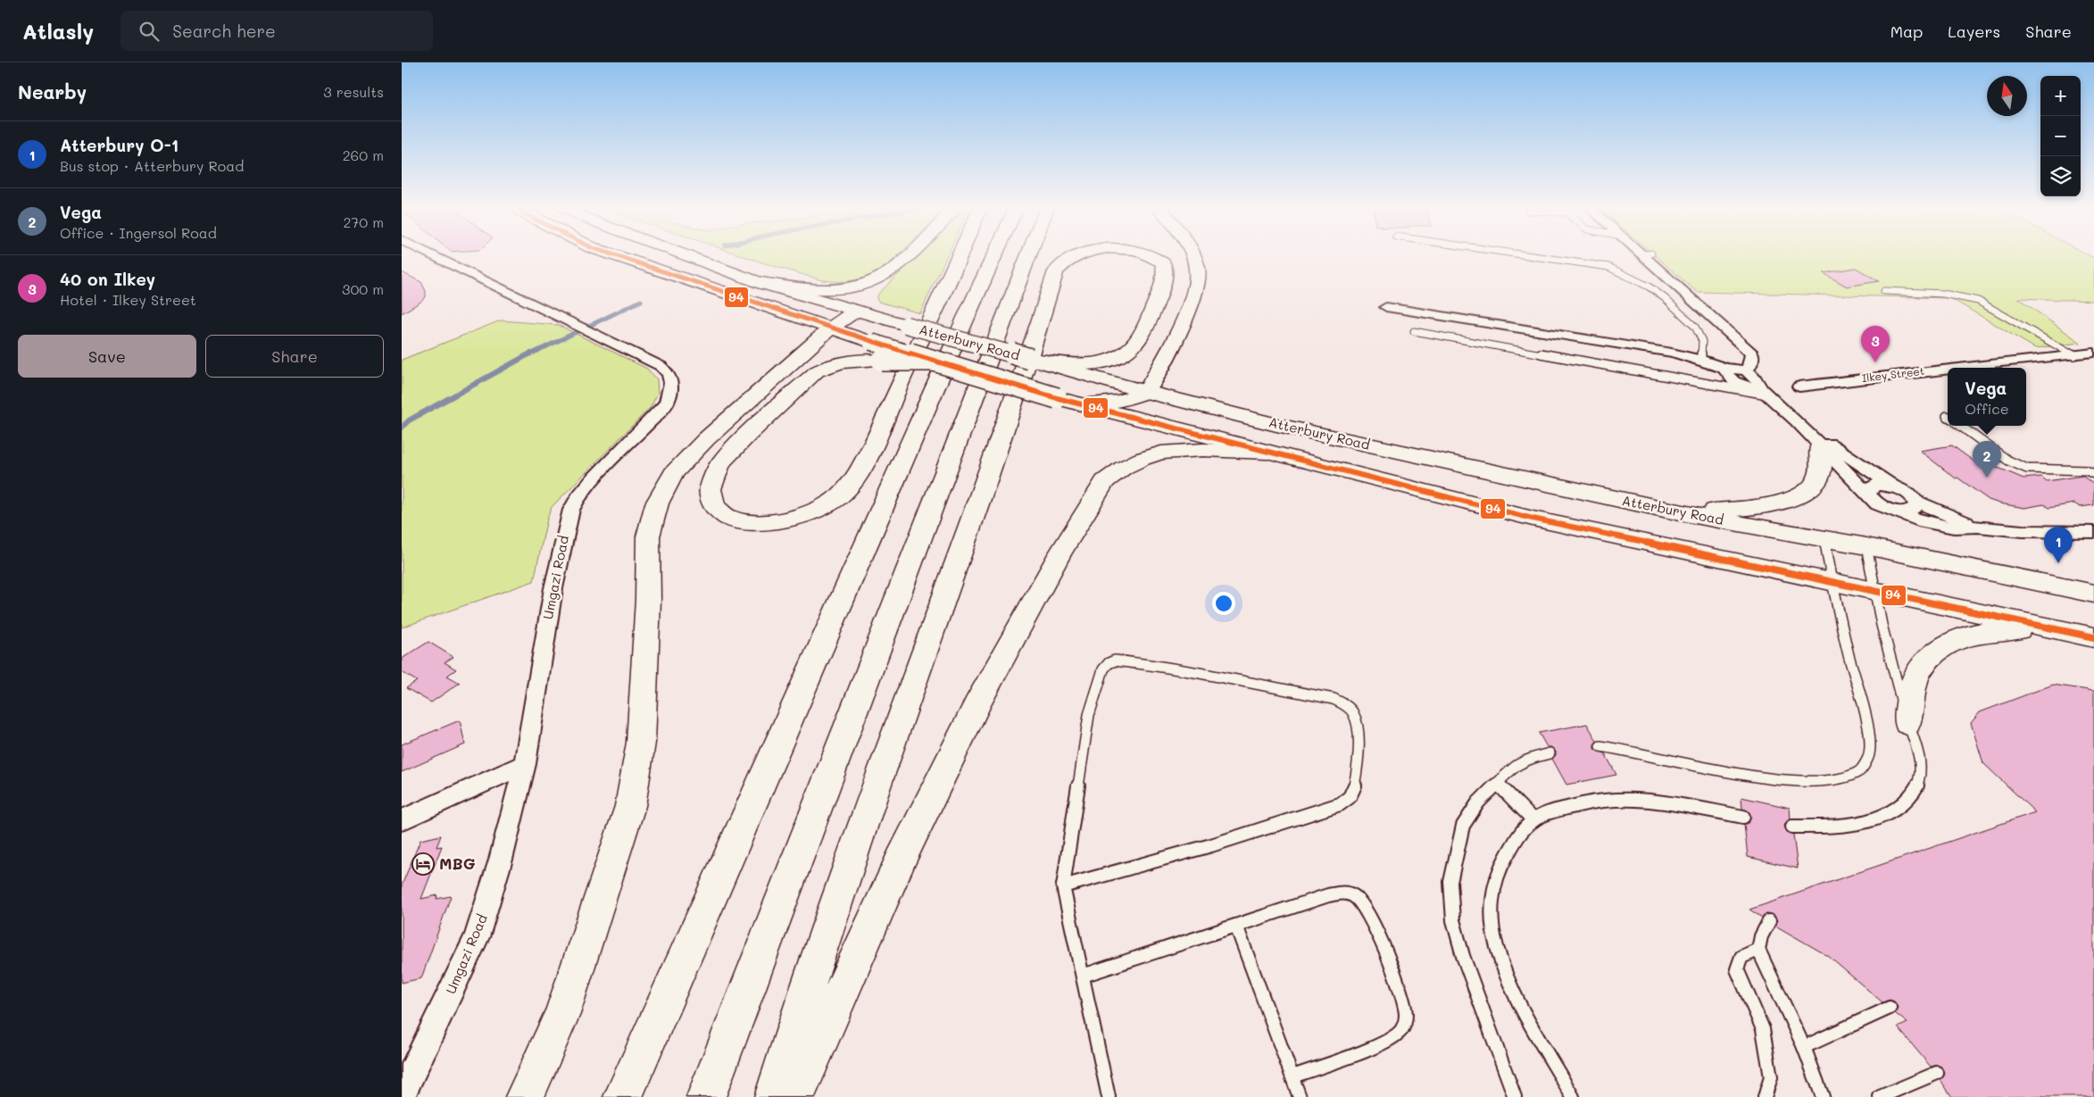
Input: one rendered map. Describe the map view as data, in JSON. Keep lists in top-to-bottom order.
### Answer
{
  "streets": {
    "main road": ["Atterbury Road"],
    "street": ["Ilkey Street", "Umgazi Road"]
  },
  "places": {
    "hotel": ["MBG"]
  },
  "lines": ["transit line 94"],
  "north": "top",
  "page": {
    "header": "Atlasly",
    "search": "Search here",
    "nav": ["Map", "Layers", "Share"],
    "heading": ["Nearby", "3 results"],
    "map_buttons": ["+", "−"],
    "list": [
      {
        "mark": "1",
        "name": "Atterbury O-1",
        "note": "Bus stop · Atterbury Road",
        "value": "260 m"
      },
      {
        "mark": "2",
        "name": "Vega",
        "note": "Office · Ingersol Road",
        "value": "270 m"
      },
      {
        "mark": "3",
        "name": "40 on Ilkey",
        "note": "Hotel · Ilkey Street",
        "value": "300 m"
      }
    ],
    "buttons": ["Save", "Share"],
    "pins": ["3", "2", "1"],
    "popup": ["Vega", "Office"]
  }
}
